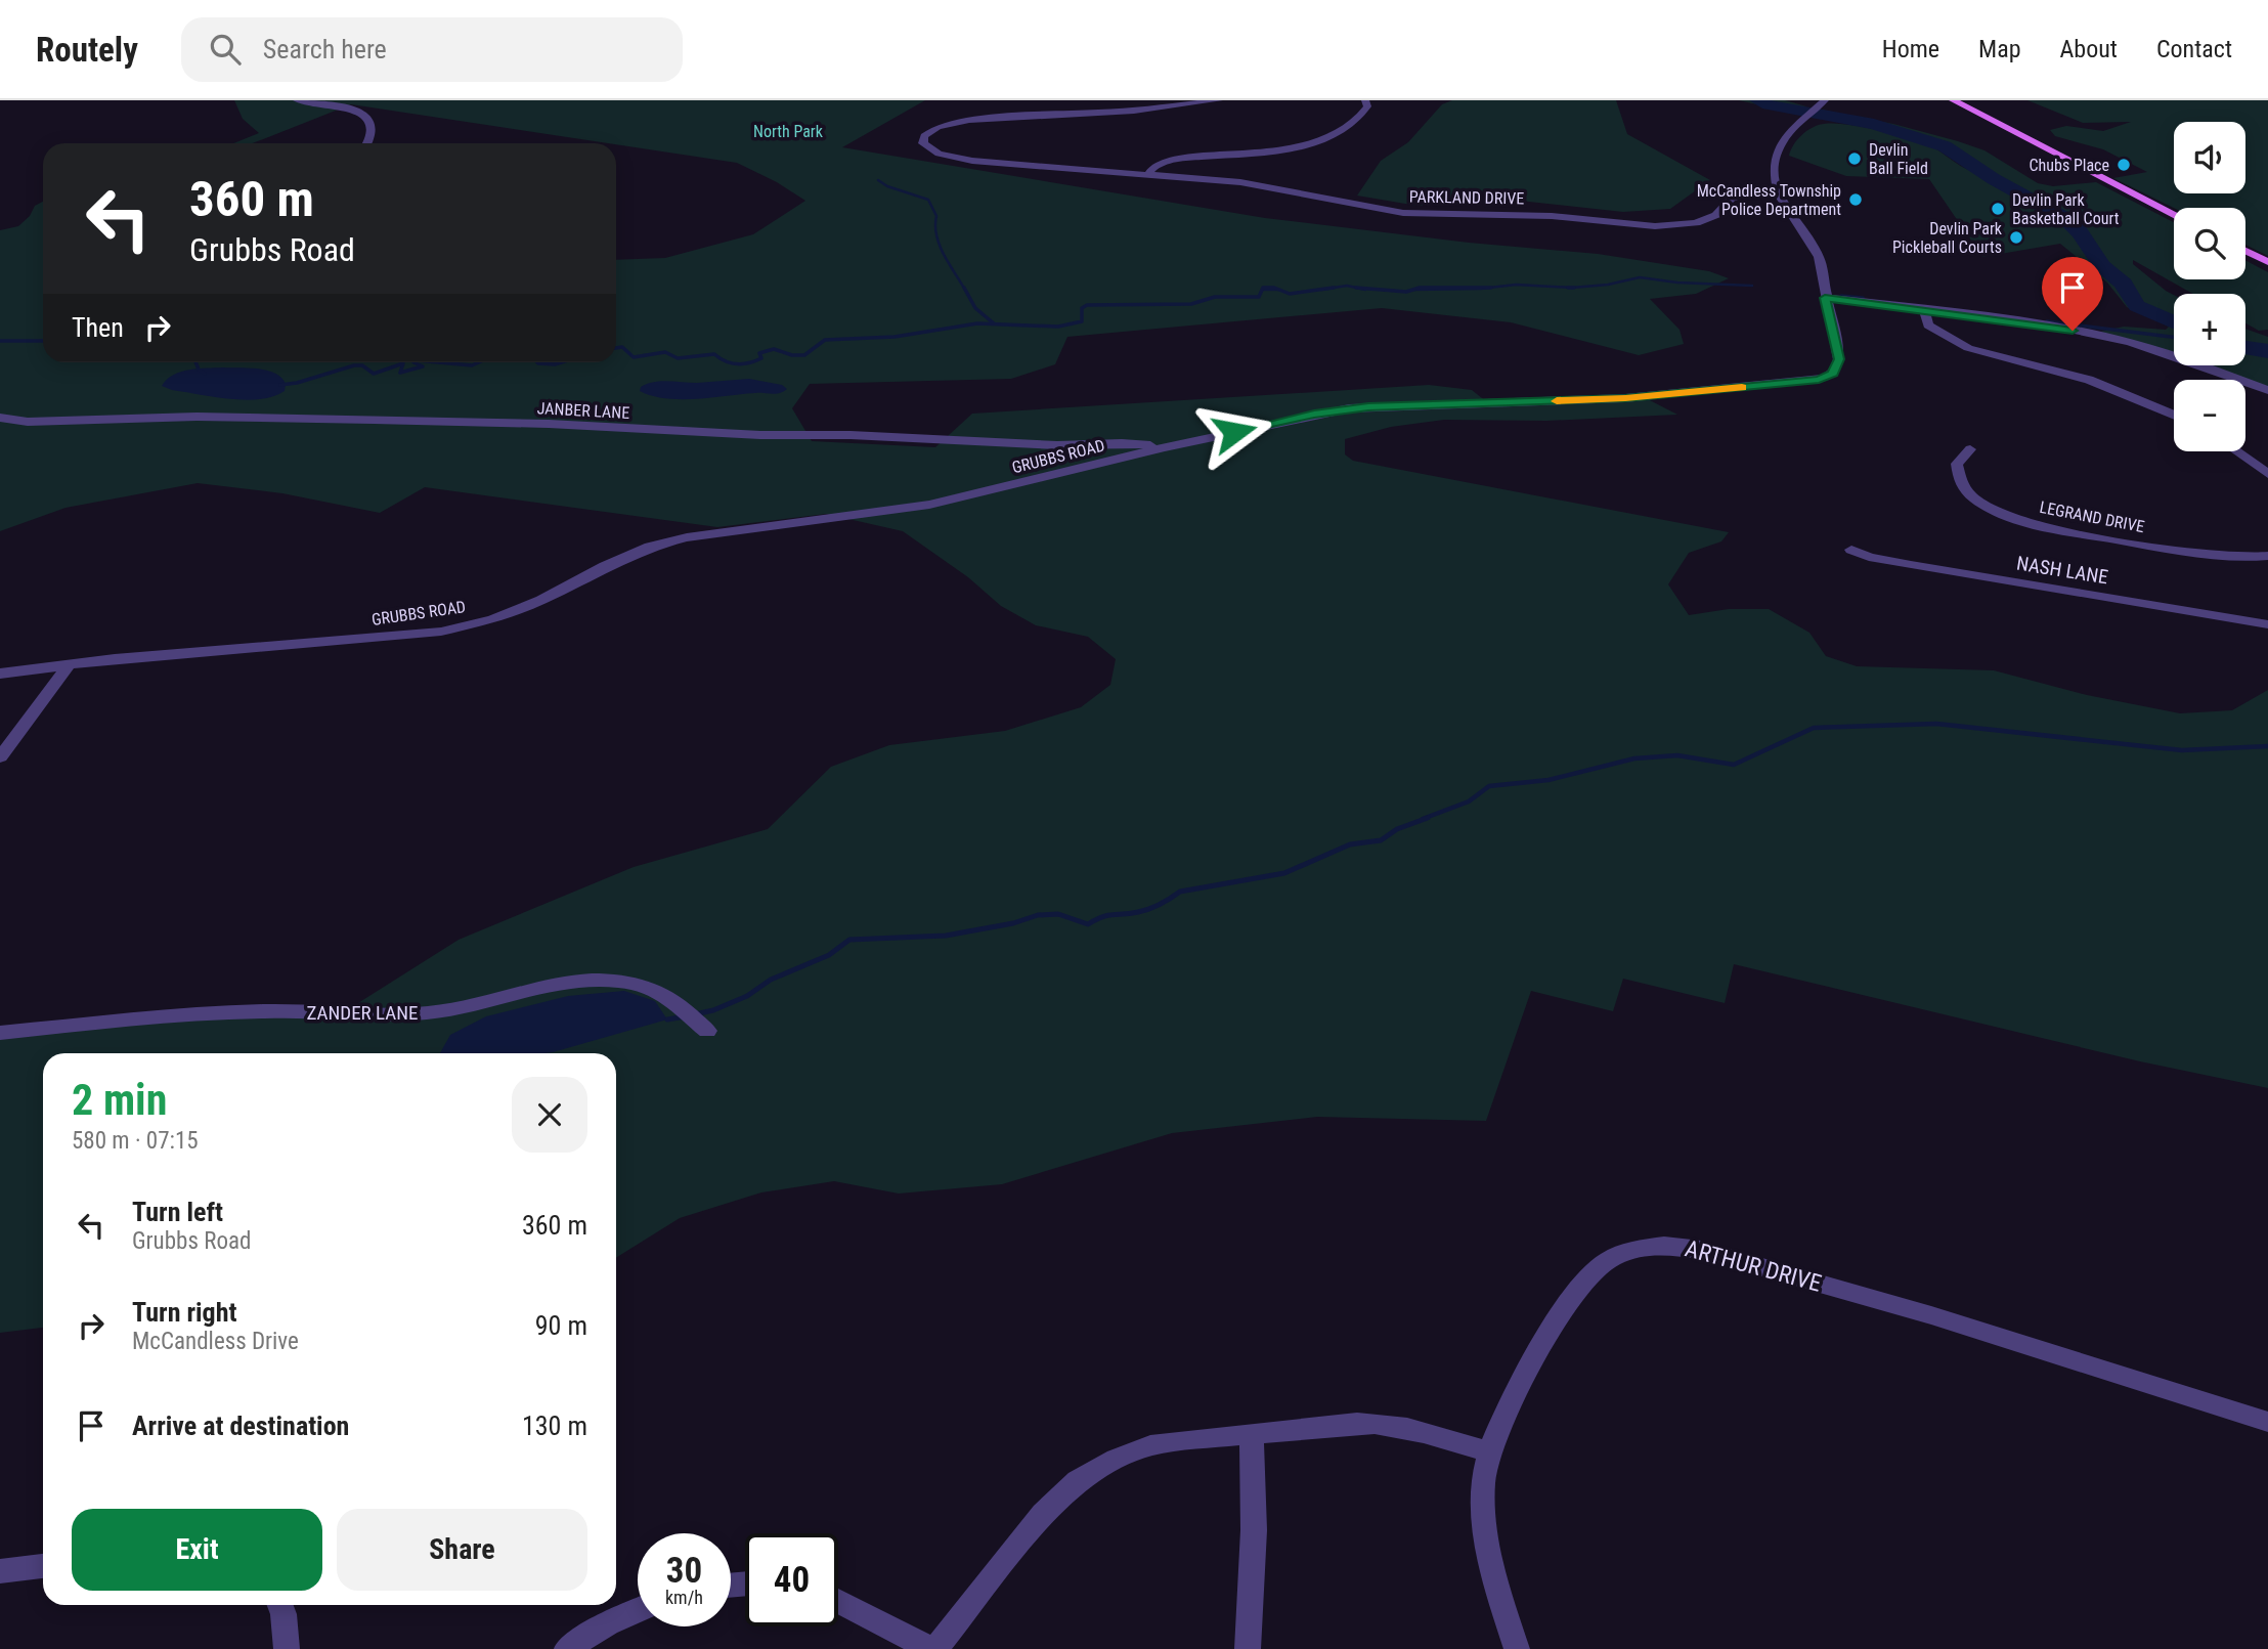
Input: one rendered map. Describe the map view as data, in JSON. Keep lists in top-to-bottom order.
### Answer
{
  "streets": {
    "street": [
      "PARKLAND DRIVE",
      "JANBER LANE",
      "GRUBBS ROAD",
      "LEGRAND DRIVE",
      "NASH LANE",
      "ZANDER LANE",
      "ARTHUR DRIVE"
    ]
  },
  "crossings": [
    ["PARKLAND DRIVE", "GRUBBS ROAD"],
    ["JANBER LANE", "GRUBBS ROAD"]
  ],
  "parks": ["North Park"],
  "places": [
    "Devlin Ball Field",
    "Chubs Place",
    "McCandless Township Police Department",
    "Devlin Park Basketball Court",
    "Devlin Park Pickleball Courts"
  ],
  "page": {
    "header": "Routely",
    "search": "Search here",
    "nav": [
      "Home",
      "Map",
      "About",
      "Contact"
    ],
    "map_buttons": ["+", "−"],
    "turn": ["360 m", "Grubbs Road"],
    "then": "Then",
    "heading": ["2 min", "580 m · 07:15"],
    "list": [
      {
        "name": "Turn left",
        "note": "Grubbs Road",
        "value": "360 m"
      },
      {
        "name": "Turn right",
        "note": "McCandless Drive",
        "value": "90 m"
      },
      {
        "name": "Arrive at destination",
        "value": "130 m"
      }
    ],
    "buttons": ["Exit", "Share"],
    "speed": "30 km/h",
    "limit": "40"
  }
}
